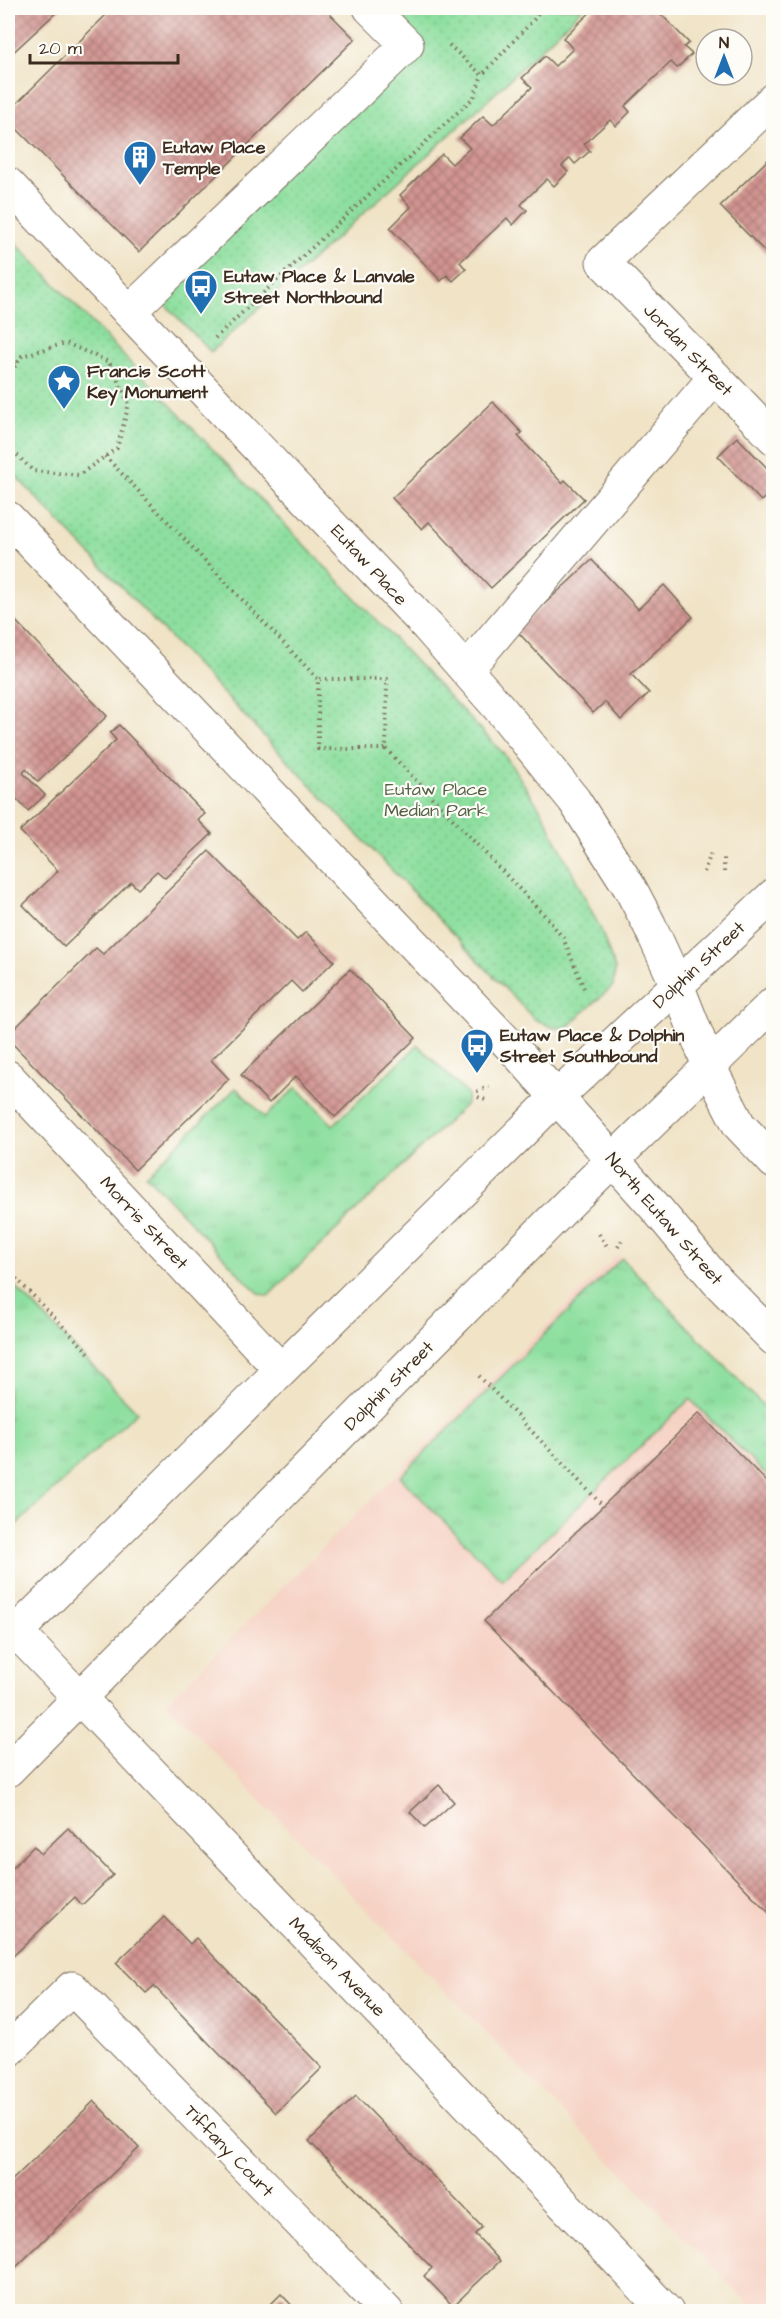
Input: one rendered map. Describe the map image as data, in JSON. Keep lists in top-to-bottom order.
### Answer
{
  "streets": {
    "street": [
      "Jordan Street",
      "Eutaw Place",
      "Dolphin Street",
      "North Eutaw Street",
      "Morris Street",
      "Madison Avenue",
      "Tiffany Court"
    ]
  },
  "crossings": [
    ["Eutaw Place", "Dolphin Street"],
    ["Dolphin Street", "North Eutaw Street"],
    ["Dolphin Street", "Morris Street"],
    ["Dolphin Street", "Madison Avenue"]
  ],
  "parks": ["Eutaw Place Median Park"],
  "places": {
    "building": ["Eutaw Place Temple"],
    "bus stop": ["Eutaw Place & Lanvale Street Northbound", "Eutaw Place & Dolphin Street Southbound"],
    "place": ["Francis Scott Key Monument"]
  },
  "scale_bar": "20 m",
  "north": "top"
}
